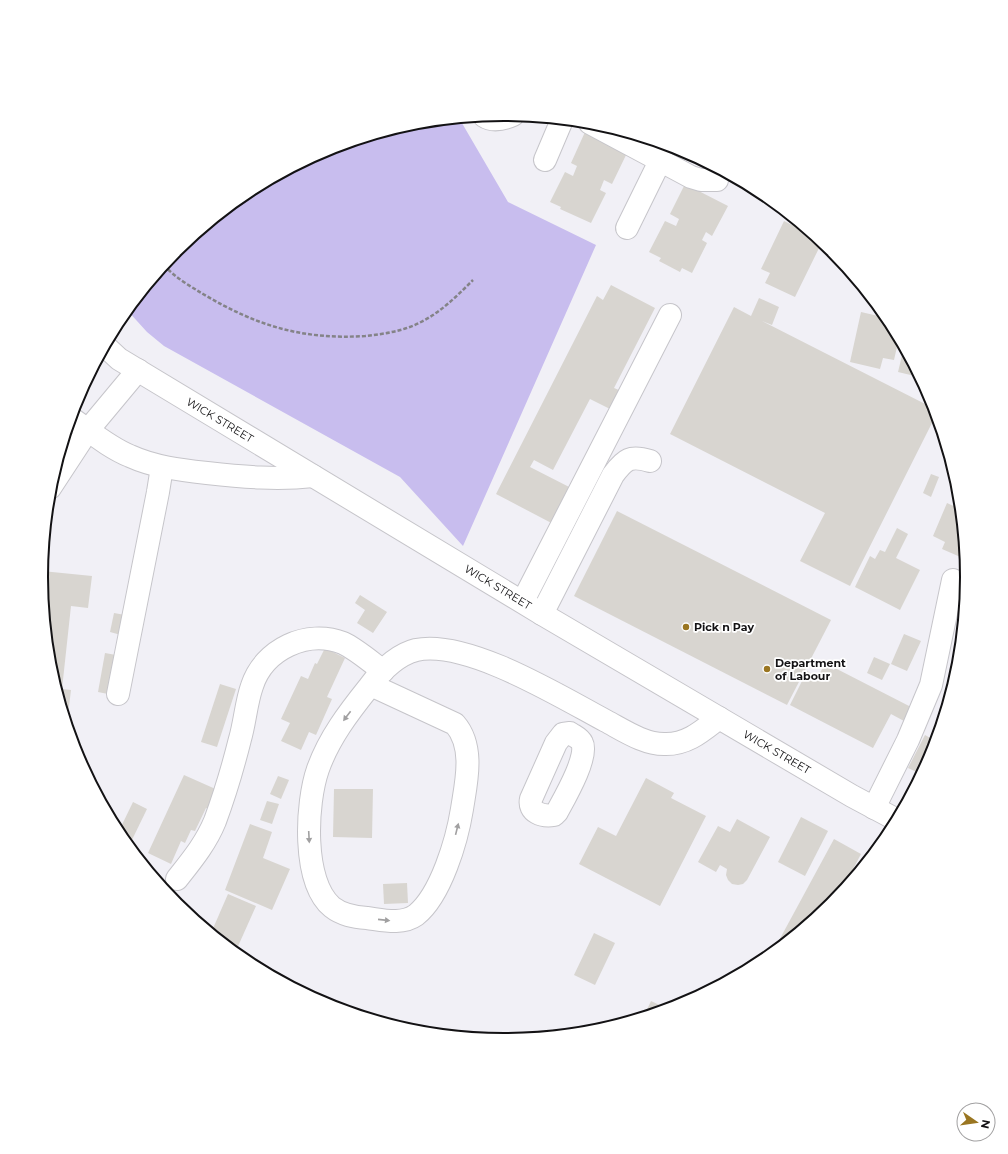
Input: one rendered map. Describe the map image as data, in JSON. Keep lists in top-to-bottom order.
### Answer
{
  "streets": {
    "street": ["WICK STREET"]
  },
  "places": ["Pick n Pay", "Department of Labour"],
  "north": "right"
}
